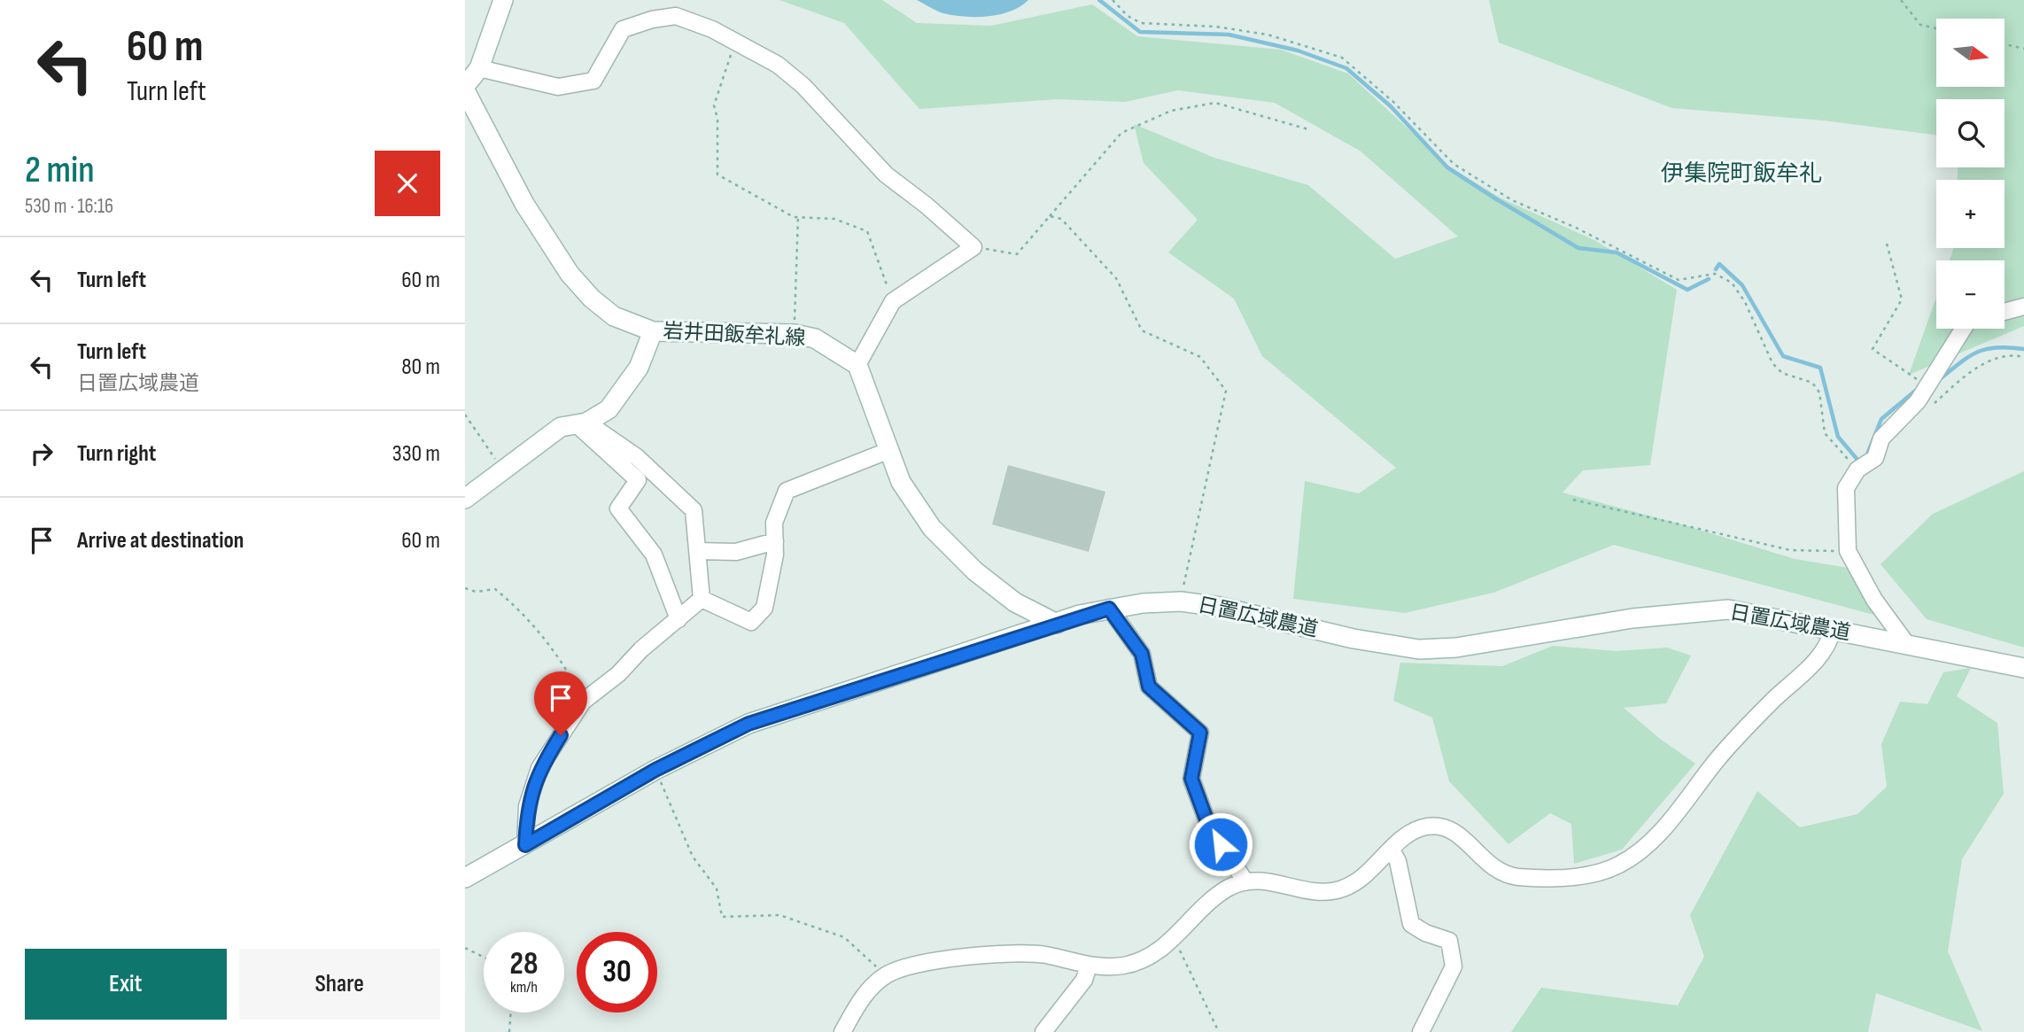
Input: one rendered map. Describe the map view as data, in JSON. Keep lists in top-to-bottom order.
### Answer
{
  "streets": {
    "street": ["岩井田飯牟礼線", "日置広域農道"]
  },
  "districts": ["伊集院町飯牟礼"],
  "north": "right",
  "page": {
    "turn": ["60 m", "Turn left"],
    "map_buttons": ["+", "−"],
    "heading": ["2 min", "530 m · 16:16"],
    "list": [
      {
        "name": "Turn left",
        "value": "60 m"
      },
      {
        "name": "Turn left",
        "note": "日置広域農道",
        "value": "80 m"
      },
      {
        "name": "Turn right",
        "value": "330 m"
      },
      {
        "name": "Arrive at destination",
        "value": "60 m"
      }
    ],
    "speed": "28 km/h",
    "limit": "30",
    "buttons": ["Exit", "Share"]
  }
}
